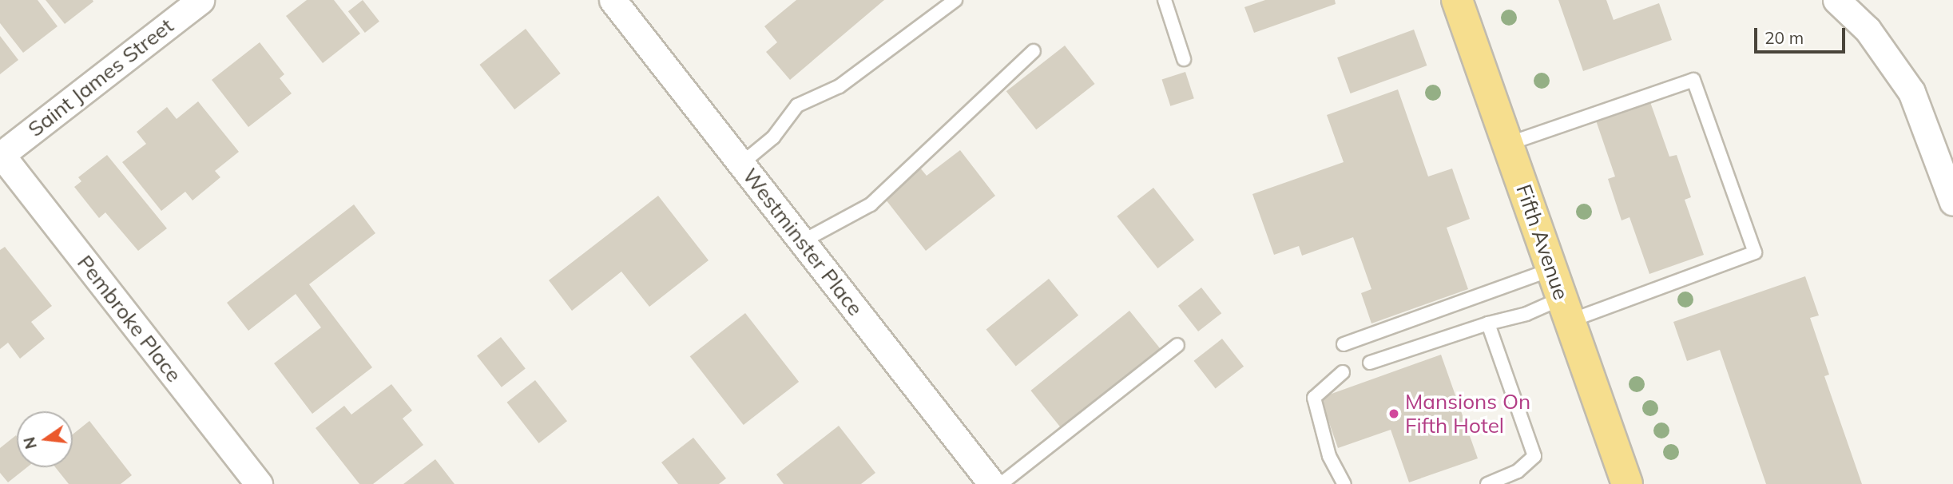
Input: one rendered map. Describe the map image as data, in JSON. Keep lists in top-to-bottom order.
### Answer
{
  "streets": {
    "highway": ["Fifth Avenue"],
    "street": ["Saint James Street", "Westminster Place", "Pembroke Place"]
  },
  "crossings": [
    ["Saint James Street", "Pembroke Place"]
  ],
  "places": ["Mansions On Fifth Hotel"],
  "scale_bar": "20 m",
  "north": "left"
}
